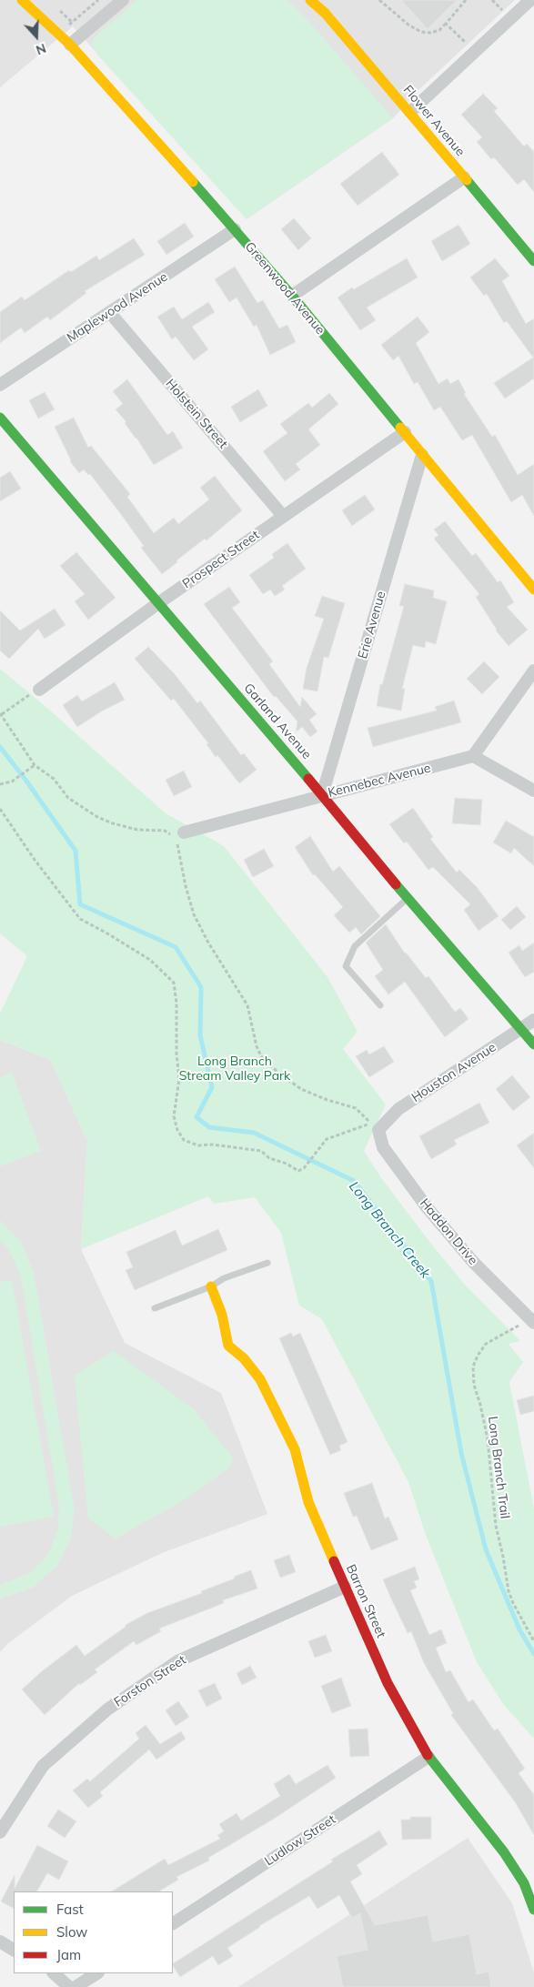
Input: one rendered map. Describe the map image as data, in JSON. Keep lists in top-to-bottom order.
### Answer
{
  "streets": {
    "street": [
      "Flower Avenue",
      "Greenwood Avenue",
      "Maplewood Avenue",
      "Holstein Street",
      "Prospect Street",
      "Erie Avenue",
      "Garland Avenue",
      "Kennebec Avenue",
      "Houston Avenue",
      "Haddon Drive",
      "Barron Street",
      "Forston Street",
      "Ludlow Street"
    ],
    "path": ["Long Branch Trail"]
  },
  "crossings": [
    ["Greenwood Avenue", "Maplewood Avenue"],
    ["Greenwood Avenue", "Prospect Street"],
    ["Greenwood Avenue", "Erie Avenue"],
    ["Maplewood Avenue", "Holstein Street"],
    ["Holstein Street", "Prospect Street"],
    ["Prospect Street", "Garland Avenue"],
    ["Erie Avenue", "Garland Avenue"],
    ["Erie Avenue", "Kennebec Avenue"],
    ["Garland Avenue", "Kennebec Avenue"],
    ["Garland Avenue", "Houston Avenue"],
    ["Houston Avenue", "Haddon Drive"],
    ["Haddon Drive", "Long Branch Trail"],
    ["Barron Street", "Forston Street"],
    ["Barron Street", "Ludlow Street"]
  ],
  "water": ["Long Branch Creek"],
  "parks": ["Long Branch Stream Valley Park"],
  "legend": ["Fast", "Slow", "Jam"],
  "north": "bottom"
}
